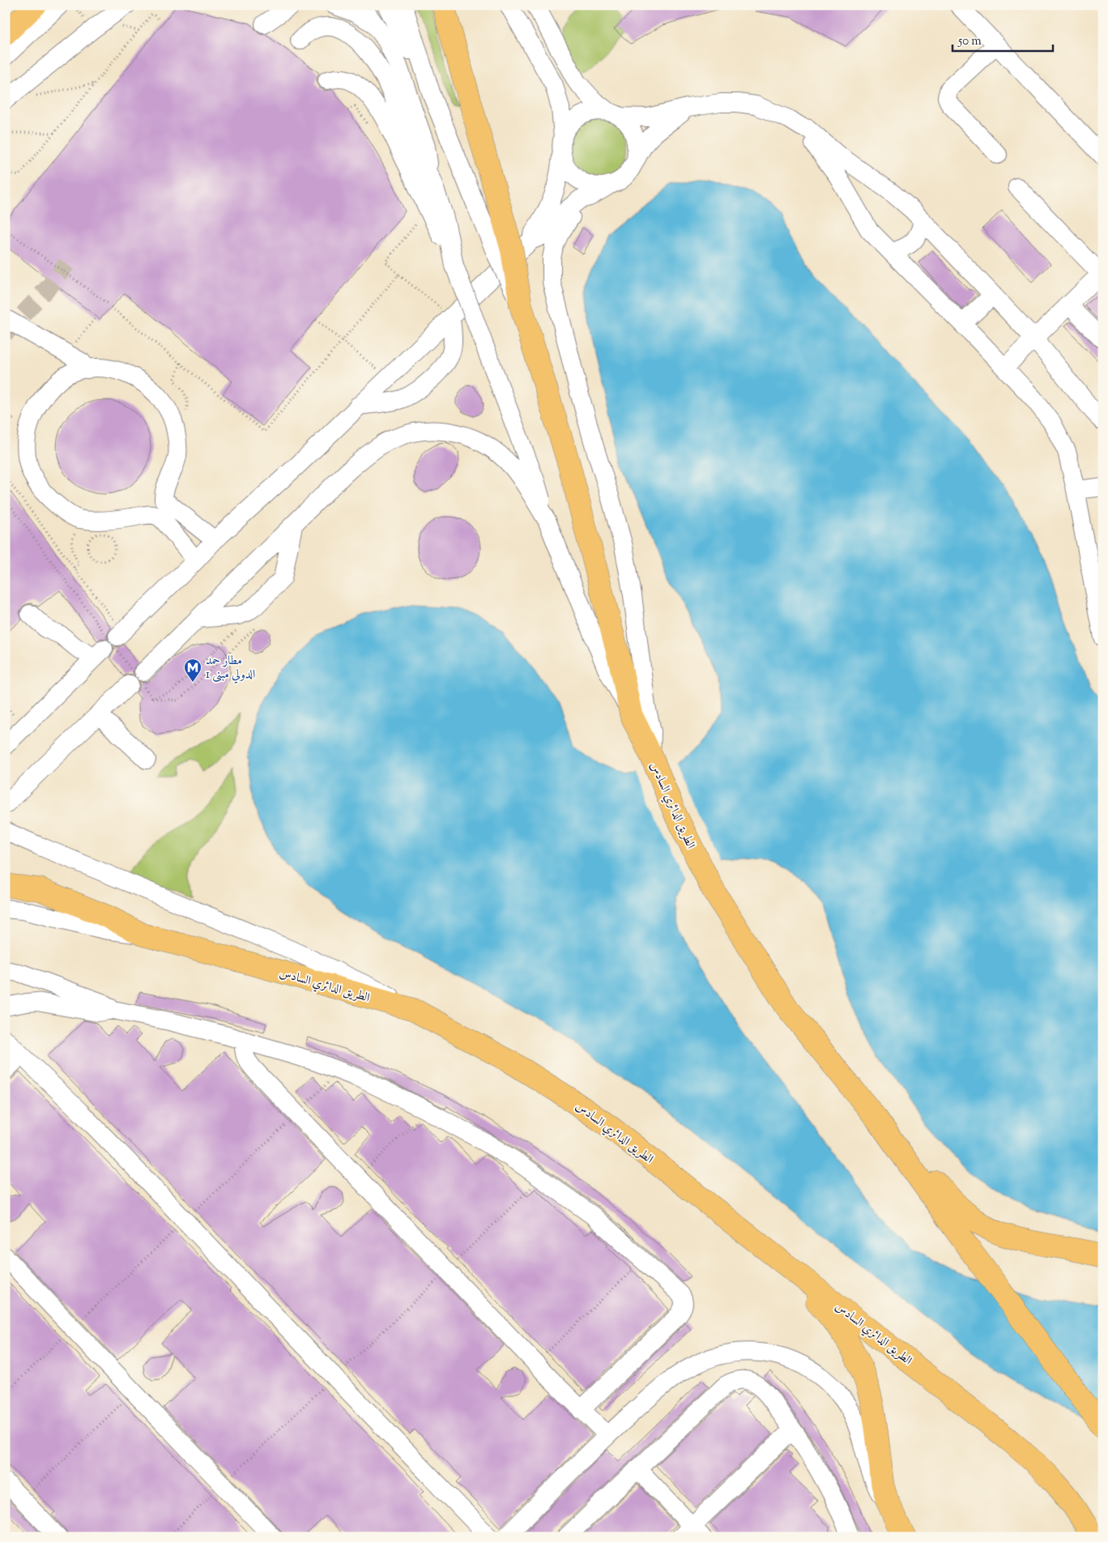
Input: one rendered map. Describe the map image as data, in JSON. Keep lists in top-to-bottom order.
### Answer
{
  "streets": {
    "highway": ["الطريق الدائري السادس"]
  },
  "places": {
    "metro station": ["مطار حمد الدولي مبنى 1"]
  },
  "scale_bar": "50 m"
}
